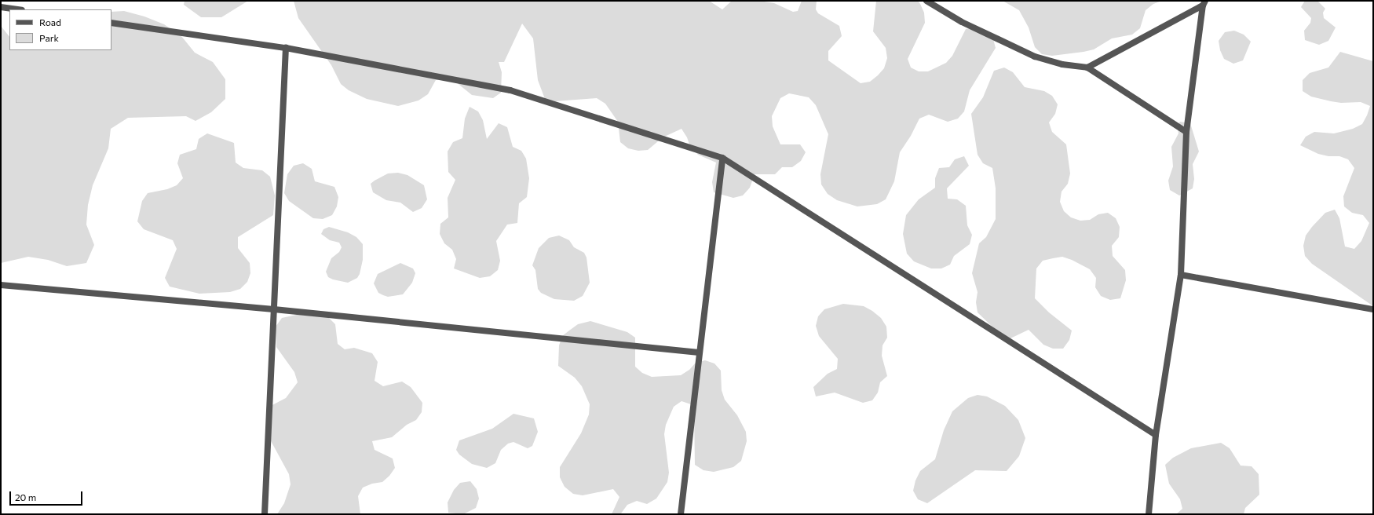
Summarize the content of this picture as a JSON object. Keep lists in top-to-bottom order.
{
  "legend": ["Road", "Park"],
  "scale_bar": "20 m"
}
